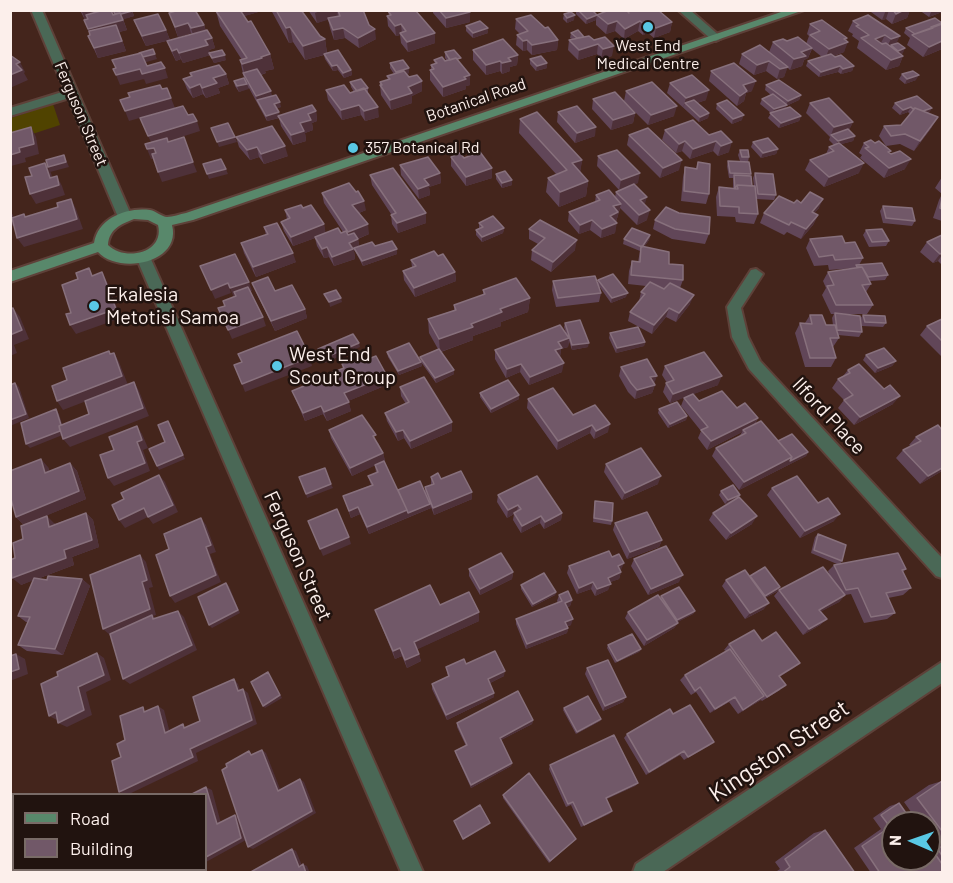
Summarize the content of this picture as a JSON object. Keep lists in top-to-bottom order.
{
  "streets": {
    "main road": ["Botanical Road"],
    "street": ["Ferguson Street", "Ilford Place", "Kingston Street"]
  },
  "crossings": [
    ["Botanical Road", "Ferguson Street"]
  ],
  "places": [
    "West End Medical Centre",
    "357 Botanical Rd",
    "Ekalesia Metotisi Samoa",
    "West End Scout Group"
  ],
  "legend": ["Road", "Building"],
  "north": "left"
}
